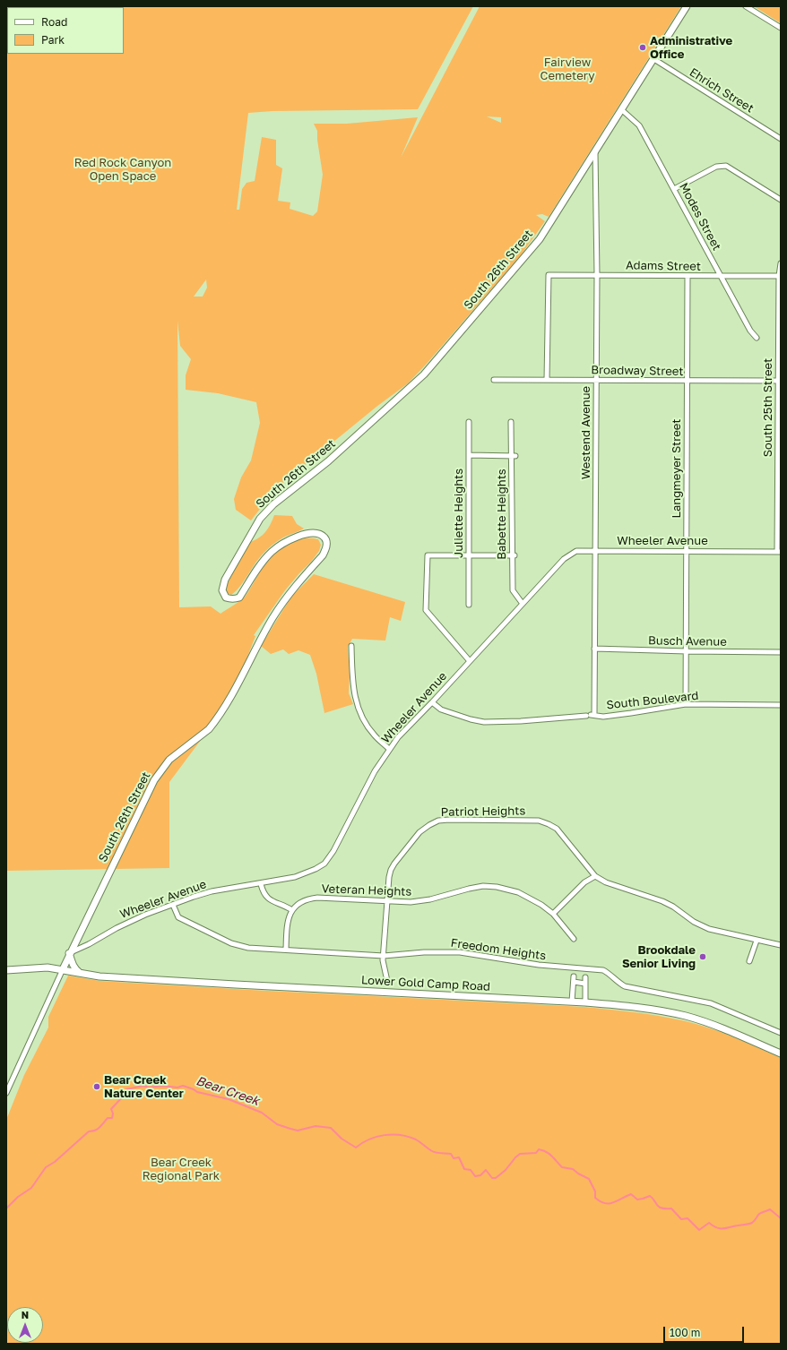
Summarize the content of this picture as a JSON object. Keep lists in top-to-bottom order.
{
  "streets": {
    "street": [
      "Ehrich Street",
      "Modes Street",
      "Adams Street",
      "South 26th Street",
      "Broadway Street",
      "South 25th Street",
      "Westend Avenue",
      "Langmeyer Street",
      "Juliette Heights",
      "Babette Heights",
      "Wheeler Avenue",
      "Busch Avenue",
      "South Boulevard",
      "Patriot Heights",
      "Veteran Heights",
      "Freedom Heights",
      "Lower Gold Camp Road"
    ]
  },
  "crossings": [
    ["Ehrich Street", "South 26th Street"],
    ["Modes Street", "Adams Street"],
    ["Modes Street", "South 26th Street"],
    ["Adams Street", "Broadway Street"],
    ["Adams Street", "South 25th Street"],
    ["Adams Street", "Westend Avenue"],
    ["Adams Street", "Langmeyer Street"],
    ["South 26th Street", "Westend Avenue"],
    ["South 26th Street", "Wheeler Avenue"],
    ["South 26th Street", "Lower Gold Camp Road"],
    ["Broadway Street", "South 25th Street"],
    ["Broadway Street", "Westend Avenue"],
    ["Broadway Street", "Langmeyer Street"],
    ["South 25th Street", "Wheeler Avenue"],
    ["Westend Avenue", "Wheeler Avenue"],
    ["Westend Avenue", "Busch Avenue"],
    ["Westend Avenue", "South Boulevard"],
    ["Langmeyer Street", "Wheeler Avenue"],
    ["Langmeyer Street", "Busch Avenue"],
    ["Langmeyer Street", "South Boulevard"],
    ["Babette Heights", "Wheeler Avenue"],
    ["Wheeler Avenue", "South Boulevard"],
    ["Wheeler Avenue", "Freedom Heights"],
    ["Patriot Heights", "Veteran Heights"],
    ["Patriot Heights", "Freedom Heights"]
  ],
  "water": ["Bear Creek"],
  "parks": ["Fairview Cemetery", "Red Rock Canyon Open Space", "Bear Creek Regional Park"],
  "places": ["Administrative Office", "Brookdale Senior Living", "Bear Creek Nature Center"],
  "legend": ["Road", "Park"],
  "scale_bar": "100 m",
  "north": "top"
}
